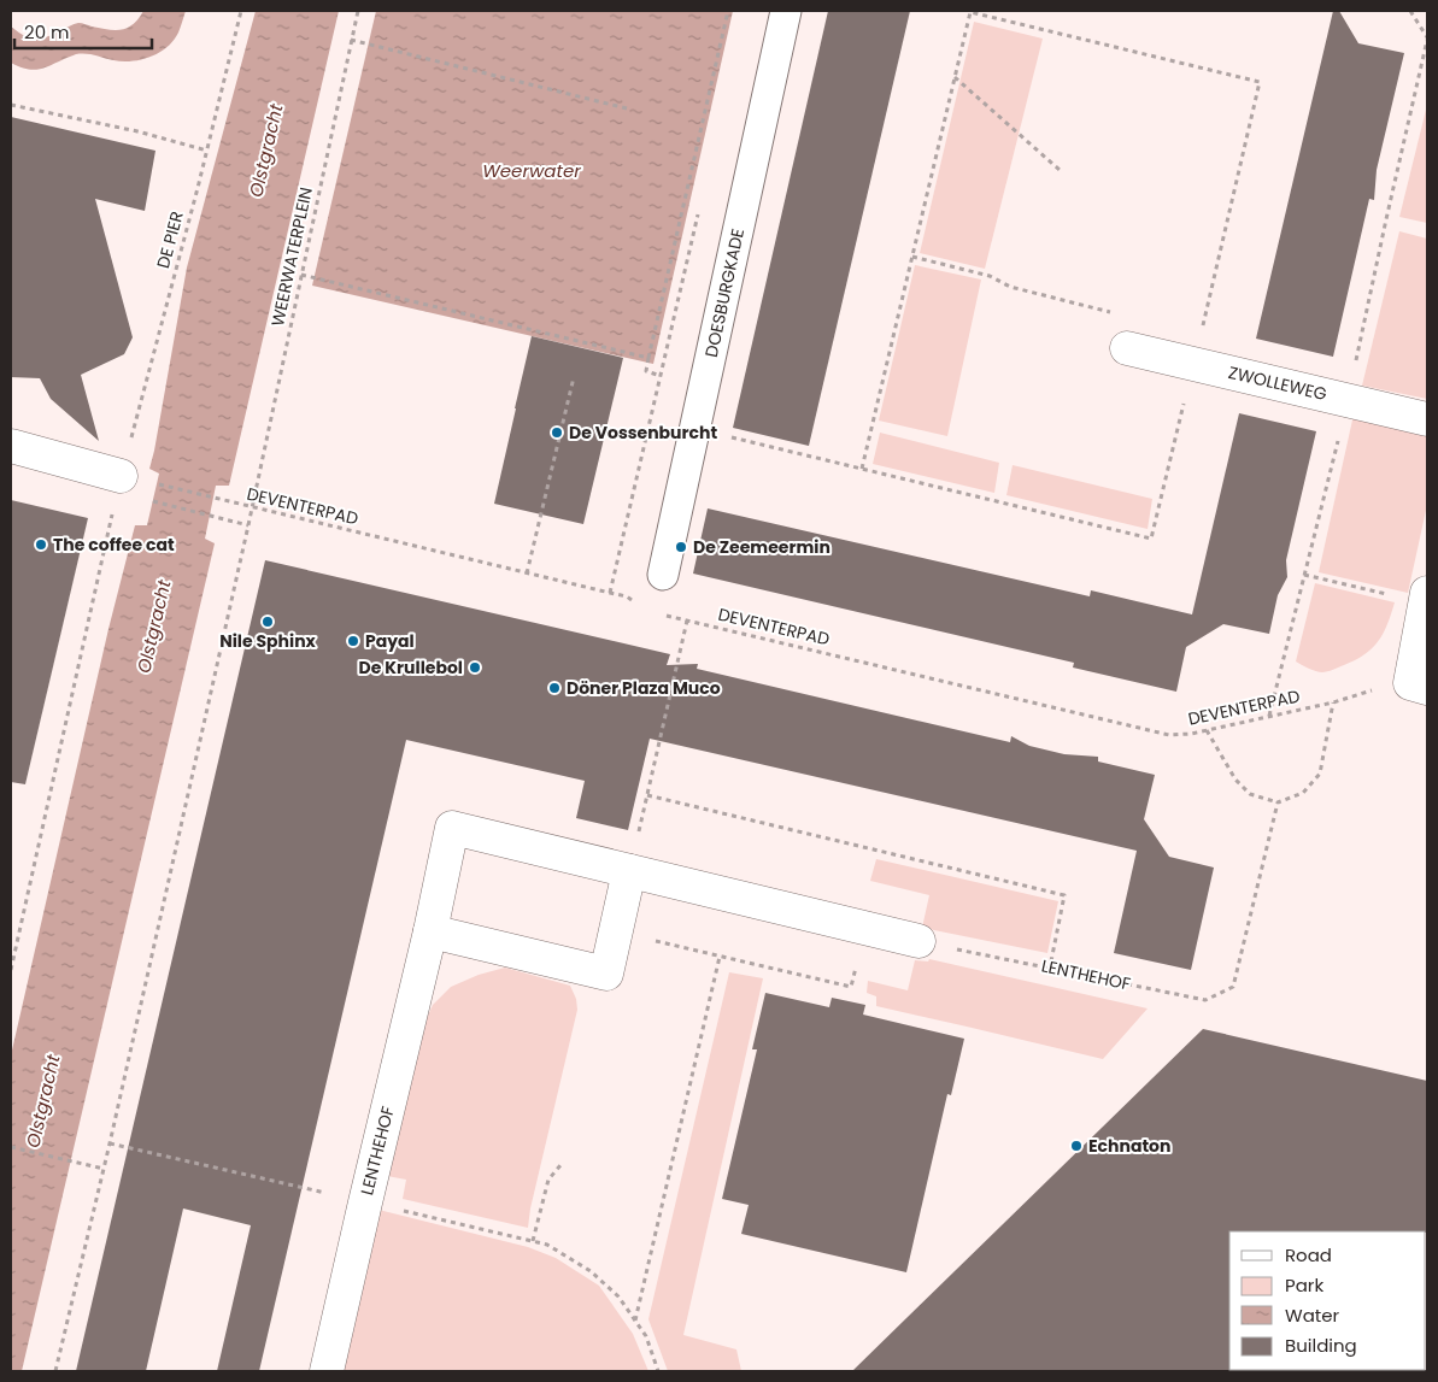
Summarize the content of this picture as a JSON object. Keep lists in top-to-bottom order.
{
  "streets": {
    "street": ["DOESBURGKADE", "ZWOLLEWEG", "LENTHEHOF"],
    "path": ["DE PIER", "WEERWATERPLEIN", "DEVENTERPAD"]
  },
  "crossings": [
    ["DE PIER", "DEVENTERPAD"],
    ["WEERWATERPLEIN", "DEVENTERPAD"]
  ],
  "water": ["Olstgracht", "Weerwater"],
  "places": [
    "De Vossenburcht",
    "The coffee cat",
    "De Zeemeermin",
    "Nile Sphinx",
    "Payal",
    "De Krullebol",
    "Döner Plaza Muco",
    "Echnaton"
  ],
  "legend": [
    "Road",
    "Park",
    "Water",
    "Building"
  ],
  "scale_bar": "20 m"
}
